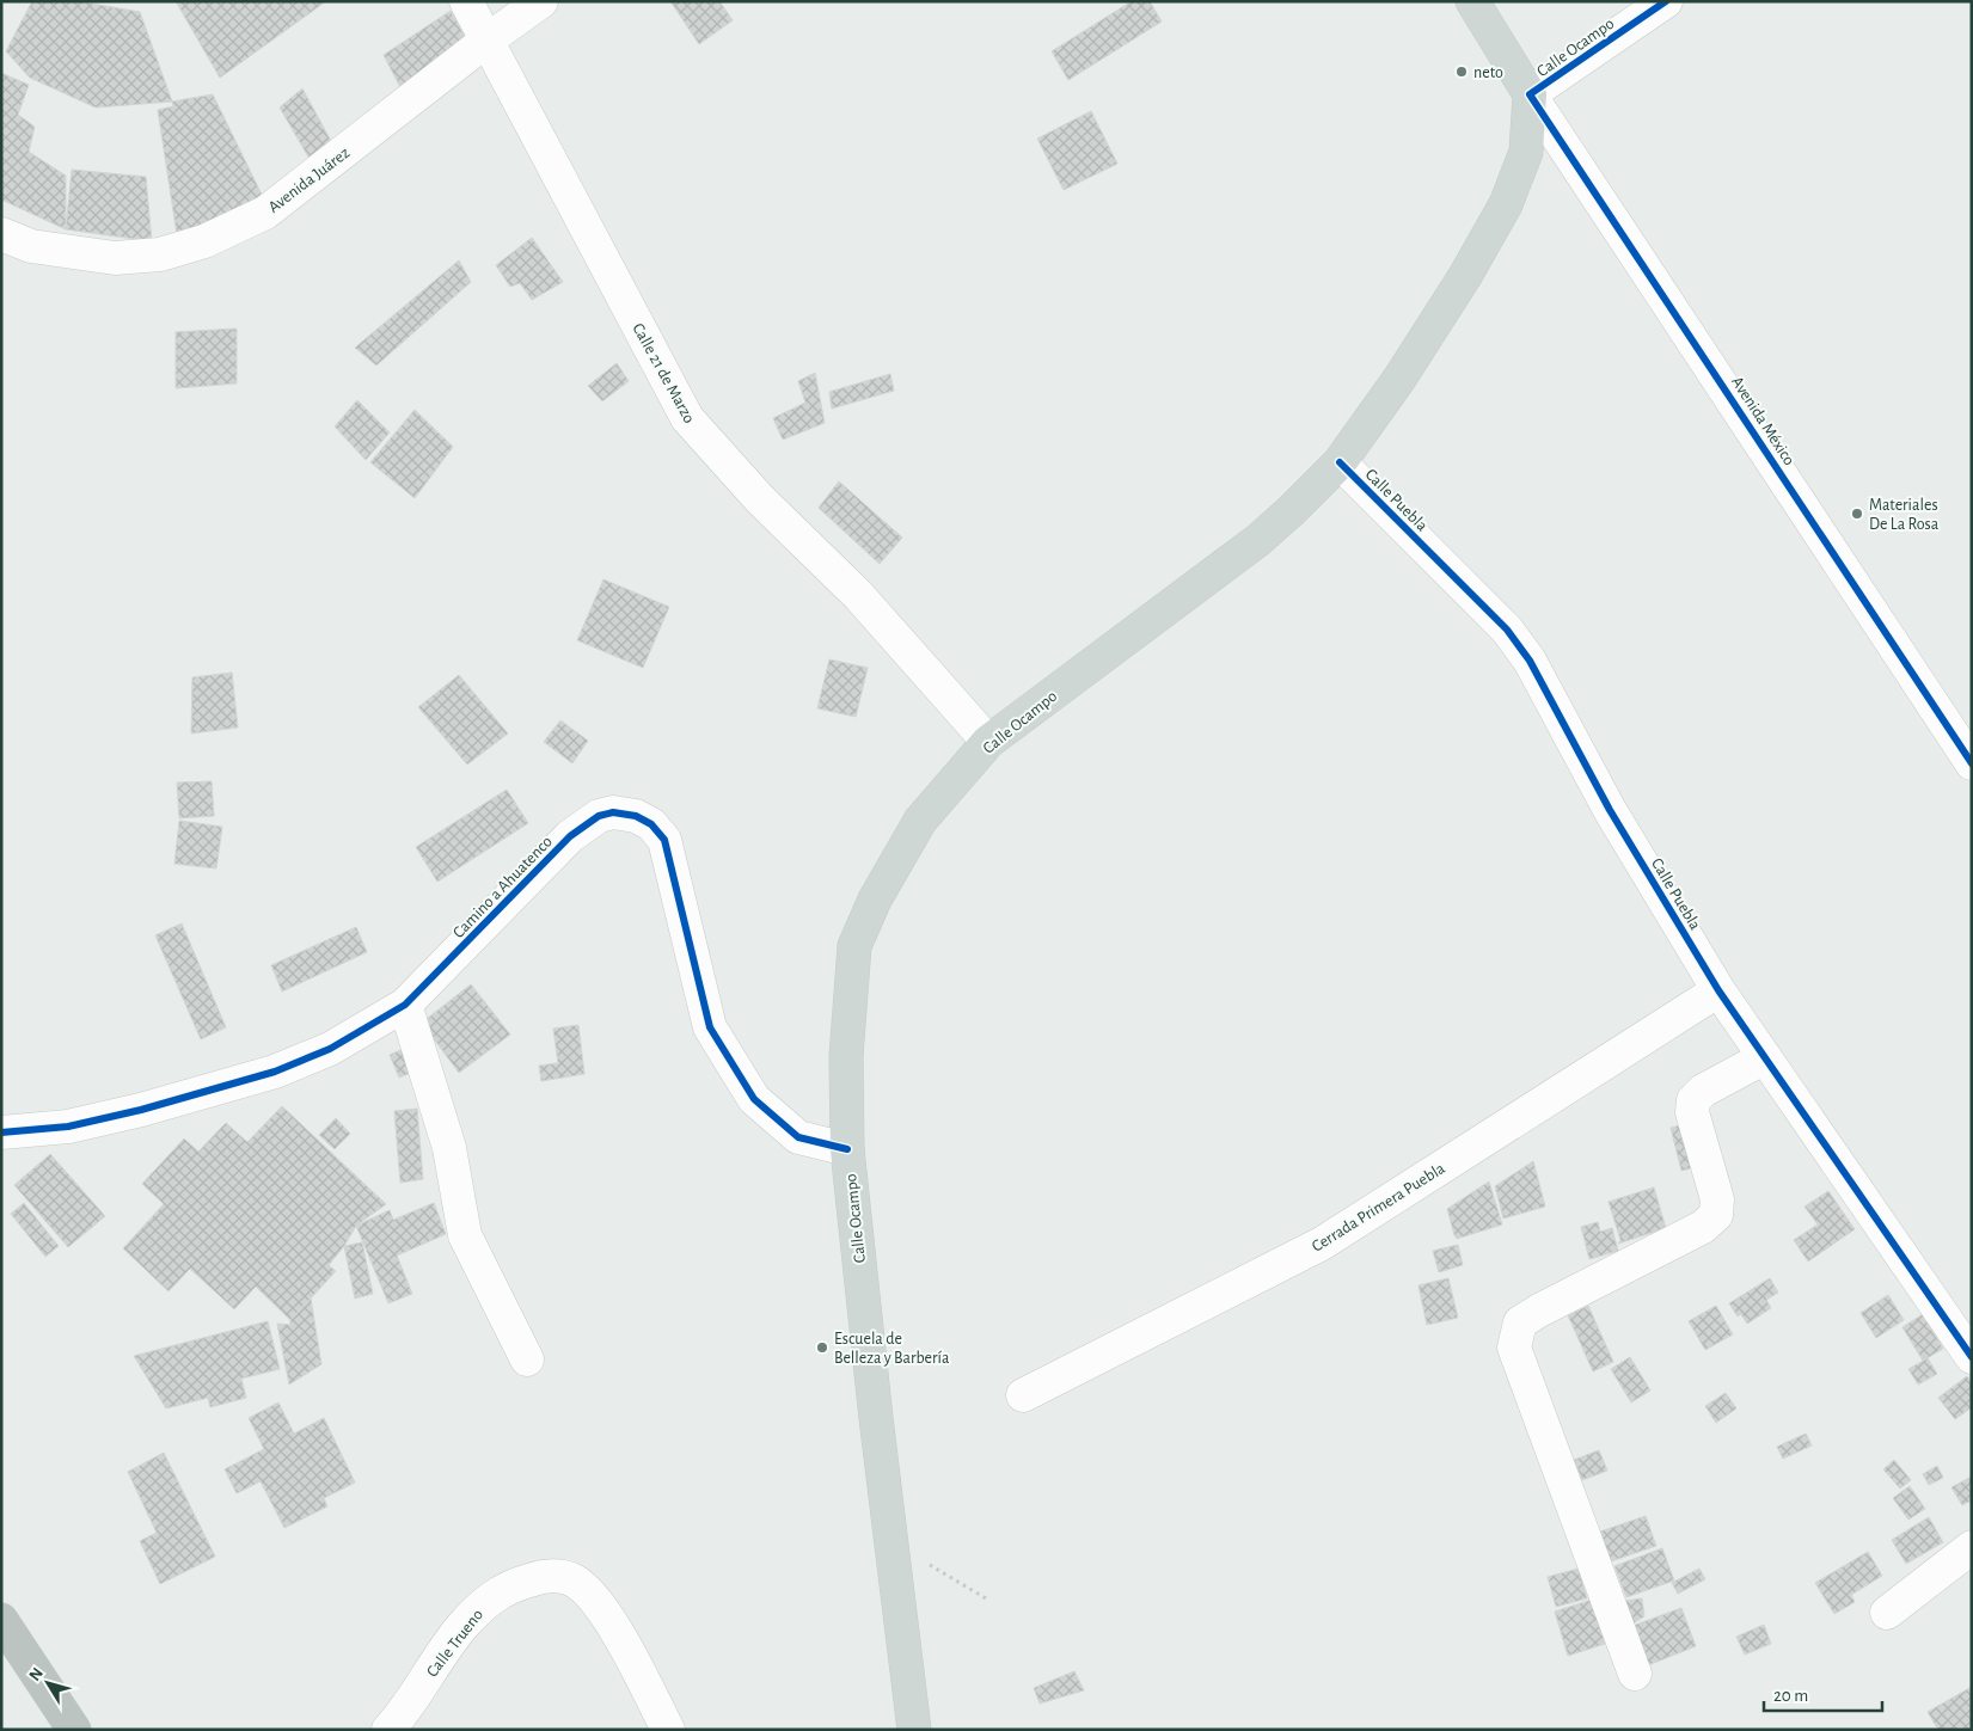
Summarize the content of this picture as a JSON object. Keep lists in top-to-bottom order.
{
  "streets": {
    "main road": ["Calle Ocampo", "Avenida México"],
    "street": [
      "Avenida Juárez",
      "Calle 21 de Marzo",
      "Calle Puebla",
      "Camino a Ahuatenco",
      "Cerrada Primera Puebla",
      "Calle Trueno"
    ]
  },
  "crossings": [
    ["Calle Ocampo", "Calle 21 de Marzo"],
    ["Calle Ocampo", "Avenida México"],
    ["Calle Ocampo", "Calle Puebla"],
    ["Calle Ocampo", "Camino a Ahuatenco"],
    ["Avenida Juárez", "Calle 21 de Marzo"],
    ["Calle Puebla", "Cerrada Primera Puebla"]
  ],
  "places": ["neto", "Materiales De La Rosa", "Escuela de Belleza y Barbería"],
  "scale_bar": "20 m",
  "north": "top left"
}
